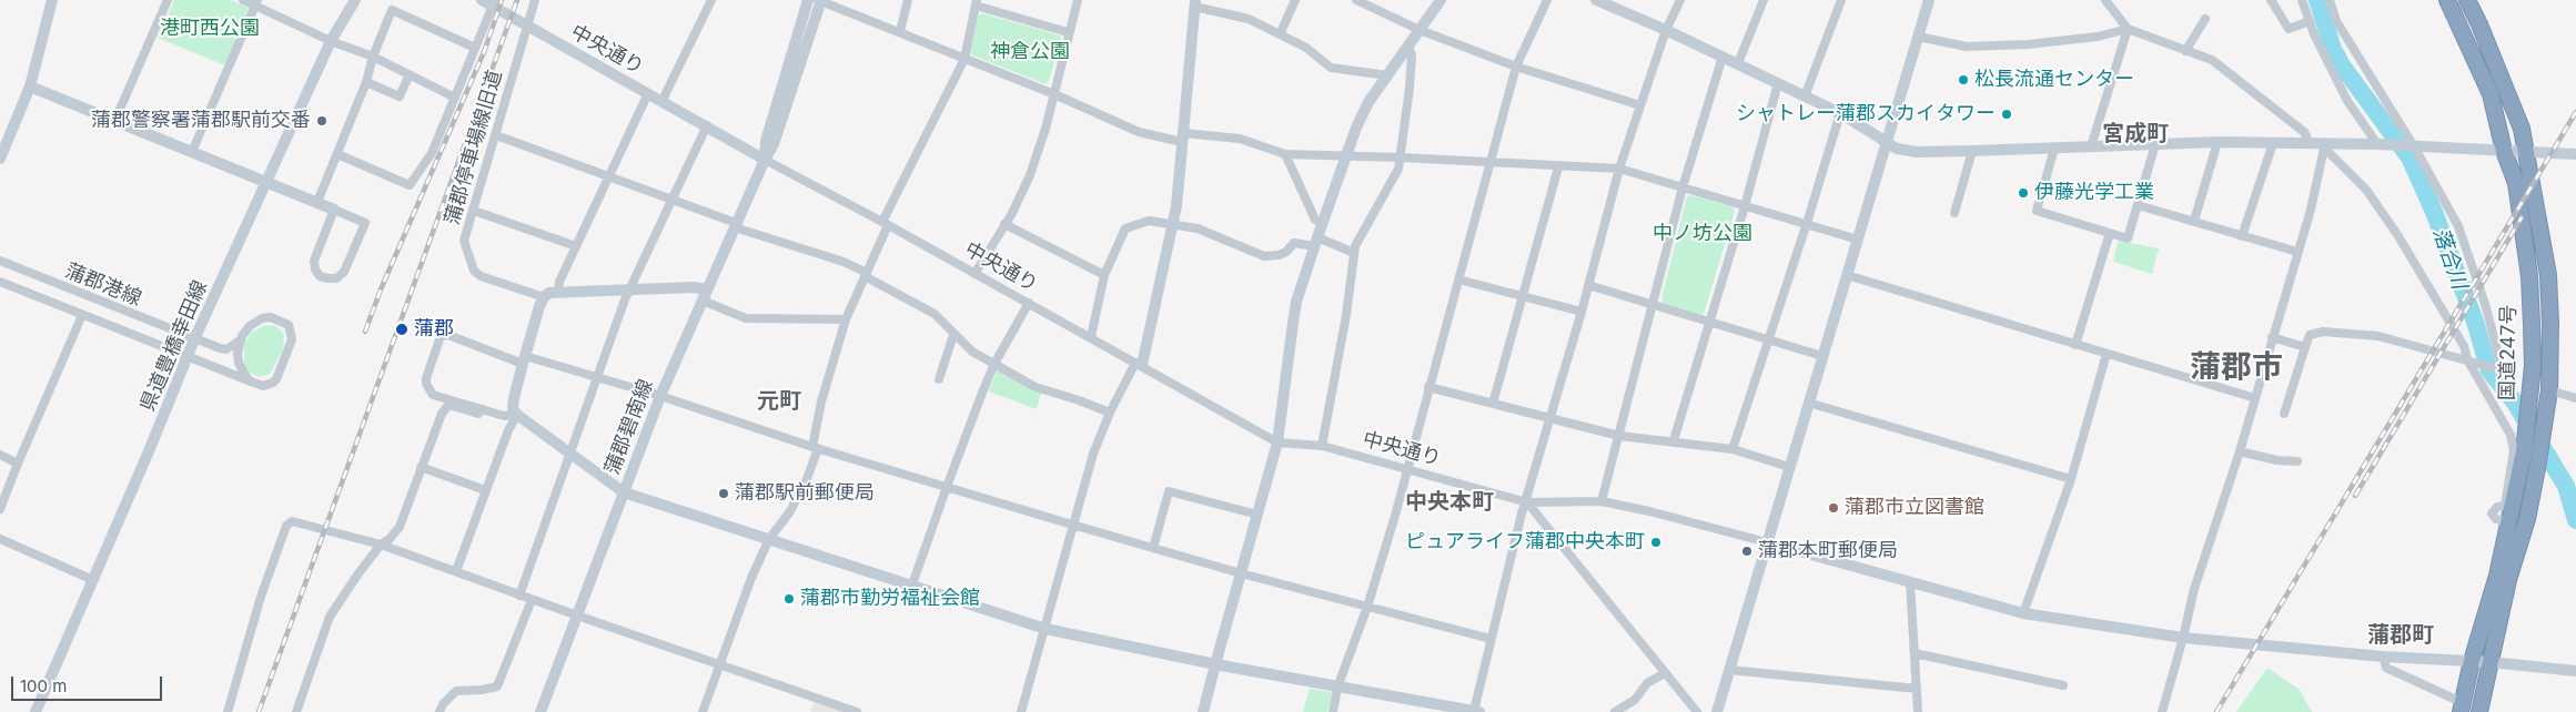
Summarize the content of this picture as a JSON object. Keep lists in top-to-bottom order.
{
  "streets": {
    "highway": ["国道247号"],
    "street": [
      "中央通り",
      "蒲郡停車場線旧道",
      "蒲郡港線",
      "県道豊橋幸田線",
      "蒲郡碧南線"
    ]
  },
  "crossings": [
    ["中央通り", "蒲郡停車場線旧道"],
    ["中央通り", "蒲郡碧南線"],
    ["蒲郡港線", "県道豊橋幸田線"]
  ],
  "districts": [
    "宮成町",
    "蒲郡市",
    "元町",
    "中央本町",
    "蒲郡町"
  ],
  "water": ["落合川"],
  "parks": ["港町西公園", "神倉公園", "中ノ坊公園"],
  "places": [
    "松長流通センター",
    "シャトレー蒲郡スカイタワー",
    "蒲郡警察署蒲郡駅前交番",
    "伊藤光学工業",
    "蒲郡",
    "蒲郡駅前郵便局",
    "蒲郡市立図書館",
    "ピュアライフ蒲郡中央本町",
    "蒲郡本町郵便局",
    "蒲郡市勤労福祉会館"
  ],
  "scale_bar": "100 m"
}
